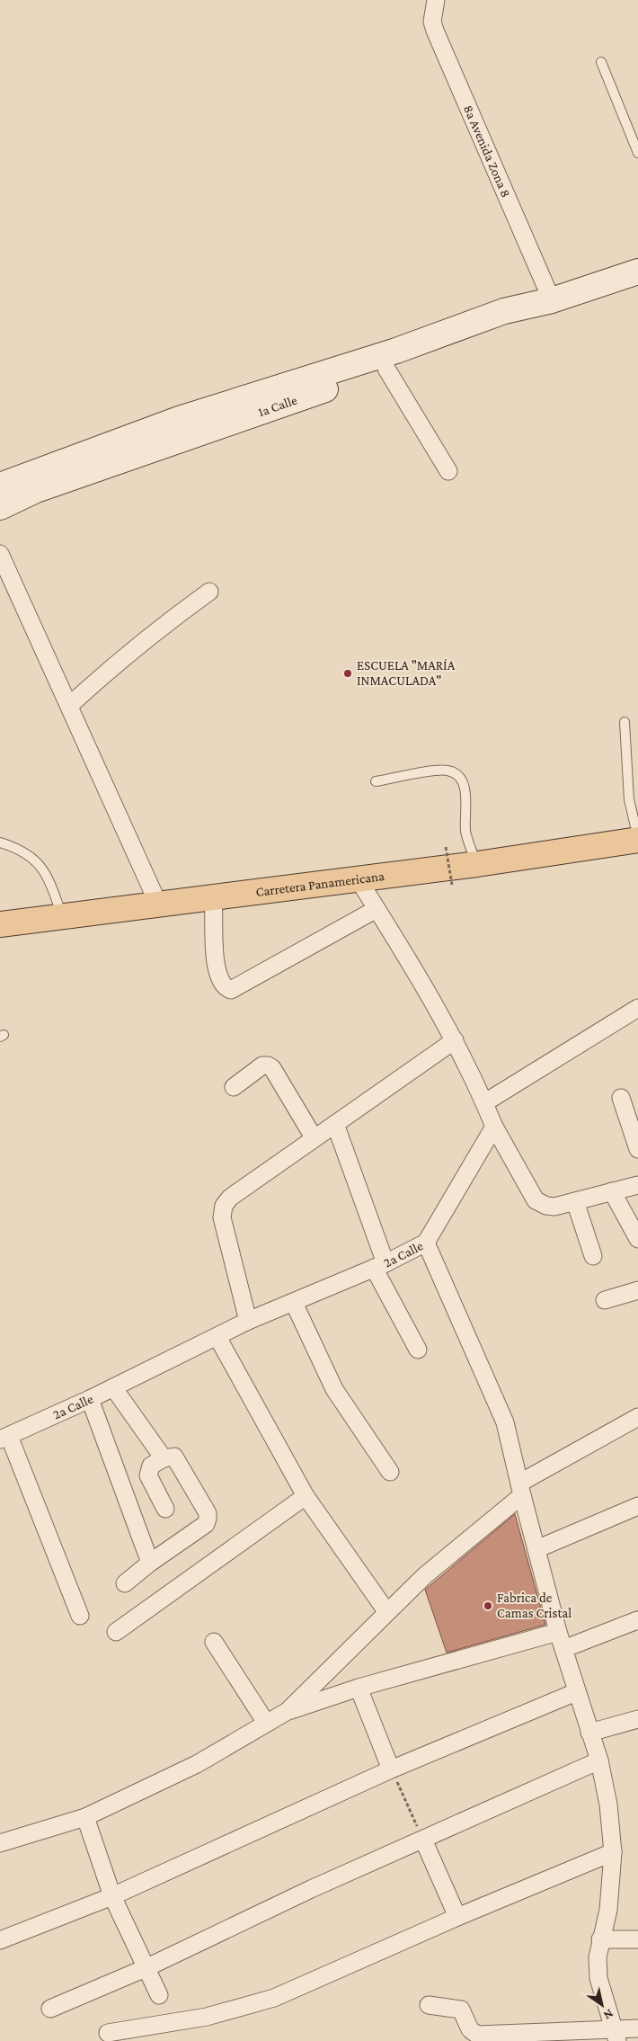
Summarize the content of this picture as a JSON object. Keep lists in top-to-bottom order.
{
  "streets": {
    "main road": ["Carretera Panamericana"],
    "street": ["8a Avenida Zona 8", "1a Calle", "2a Calle"]
  },
  "crossings": [
    ["8a Avenida Zona 8", "1a Calle"]
  ],
  "places": ["ESCUELA \"MARÍA INMACULADA\"", "Fabrica de Camas Cristal"],
  "north": "bottom right"
}
